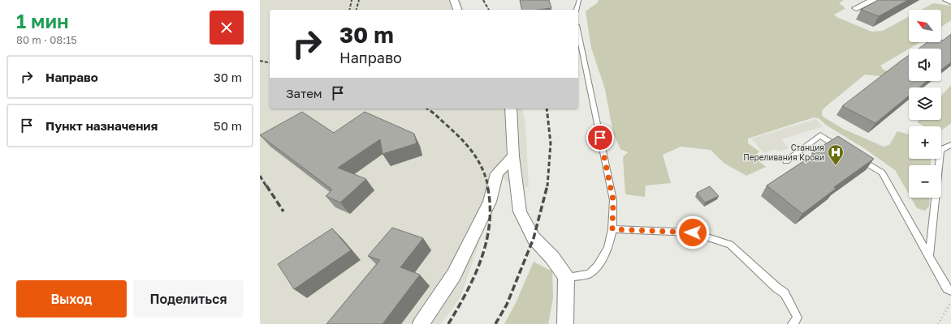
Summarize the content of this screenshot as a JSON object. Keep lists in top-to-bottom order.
{
  "places": {
    "hospital": ["Станция Переливания Крови"]
  },
  "north": "top left",
  "page": {
    "heading": ["1 мин", "80 m · 08:15"],
    "map_buttons": ["+", "−"],
    "turn": ["30 m", "Направо"],
    "list": [
      {
        "name": "Направо",
        "value": "30 m"
      },
      {
        "name": "Пункт назначения",
        "value": "50 m"
      }
    ],
    "then": "Затем",
    "buttons": ["Выход", "Поделиться"]
  }
}
